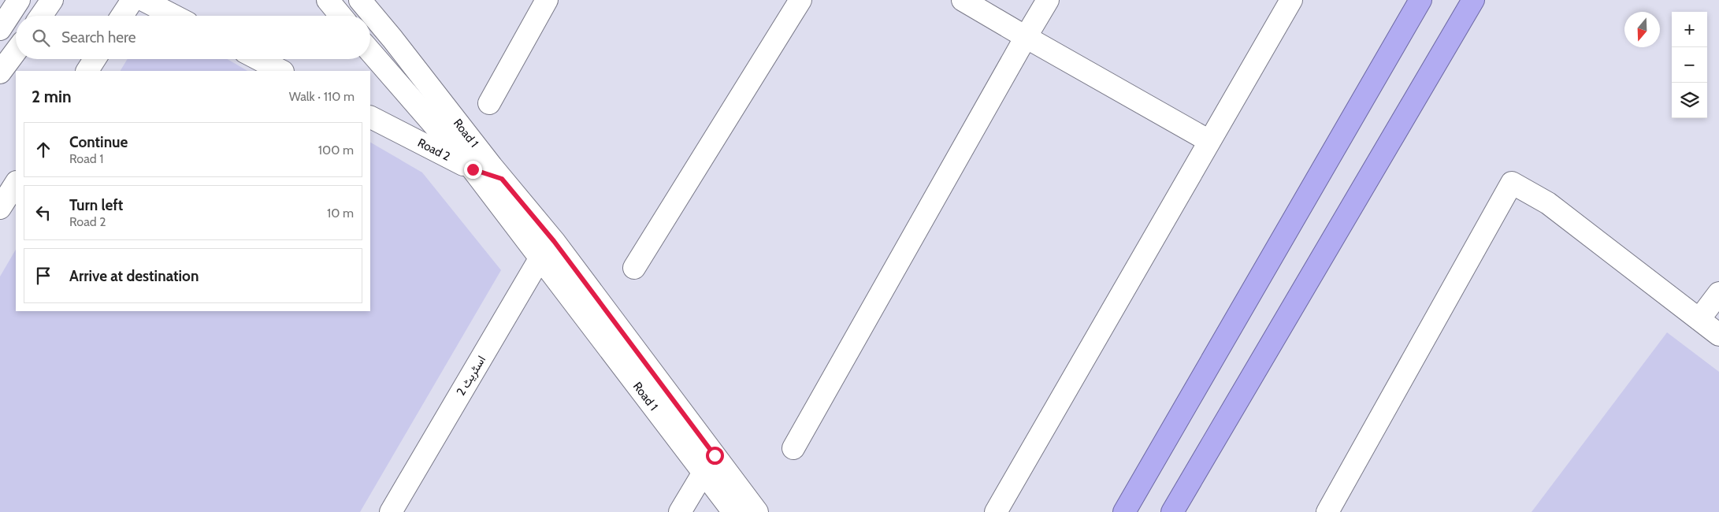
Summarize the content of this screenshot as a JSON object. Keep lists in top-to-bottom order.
{
  "streets": {
    "street": ["Road 1", "Road 2", "اسٹریٹ 2"]
  },
  "crossings": [
    ["Road 1", "Road 2"],
    ["Road 1", "اسٹریٹ 2"]
  ],
  "north": "bottom",
  "page": {
    "map_buttons": ["+", "−"],
    "search": "Search here",
    "heading": ["2 min", "Walk · 110 m"],
    "list": [
      ["Continue", "Road 1", "100 m"],
      ["Turn left", "Road 2", "10 m"],
      "Arrive at destination"
    ]
  }
}
